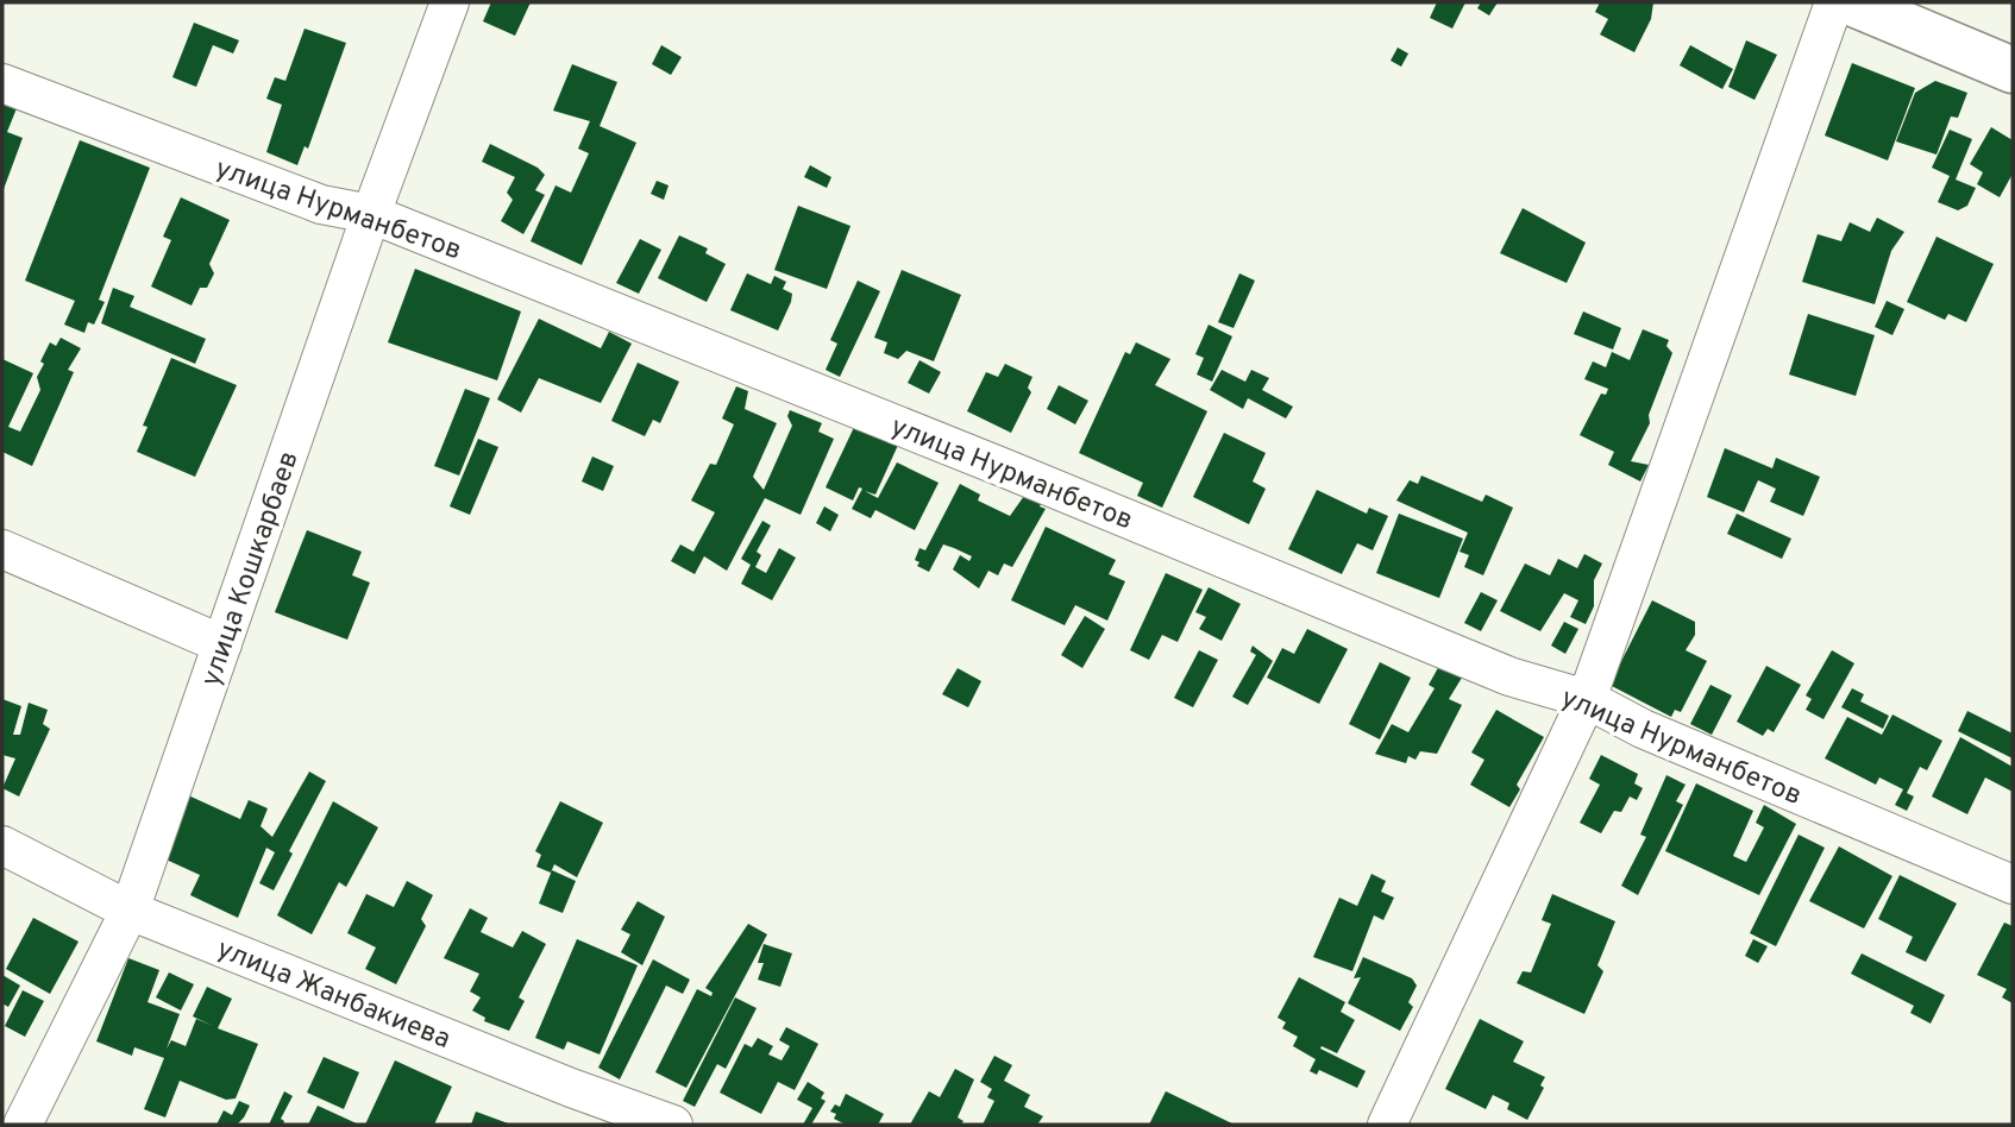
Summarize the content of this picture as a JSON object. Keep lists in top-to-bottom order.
{
  "streets": {
    "street": ["улица Нурманбетов", "улица Кошкарбаев", "улица Жанбакиева"]
  },
  "crossings": [
    ["улица Нурманбетов", "улица Кошкарбаев"],
    ["улица Кошкарбаев", "улица Жанбакиева"]
  ]
}
